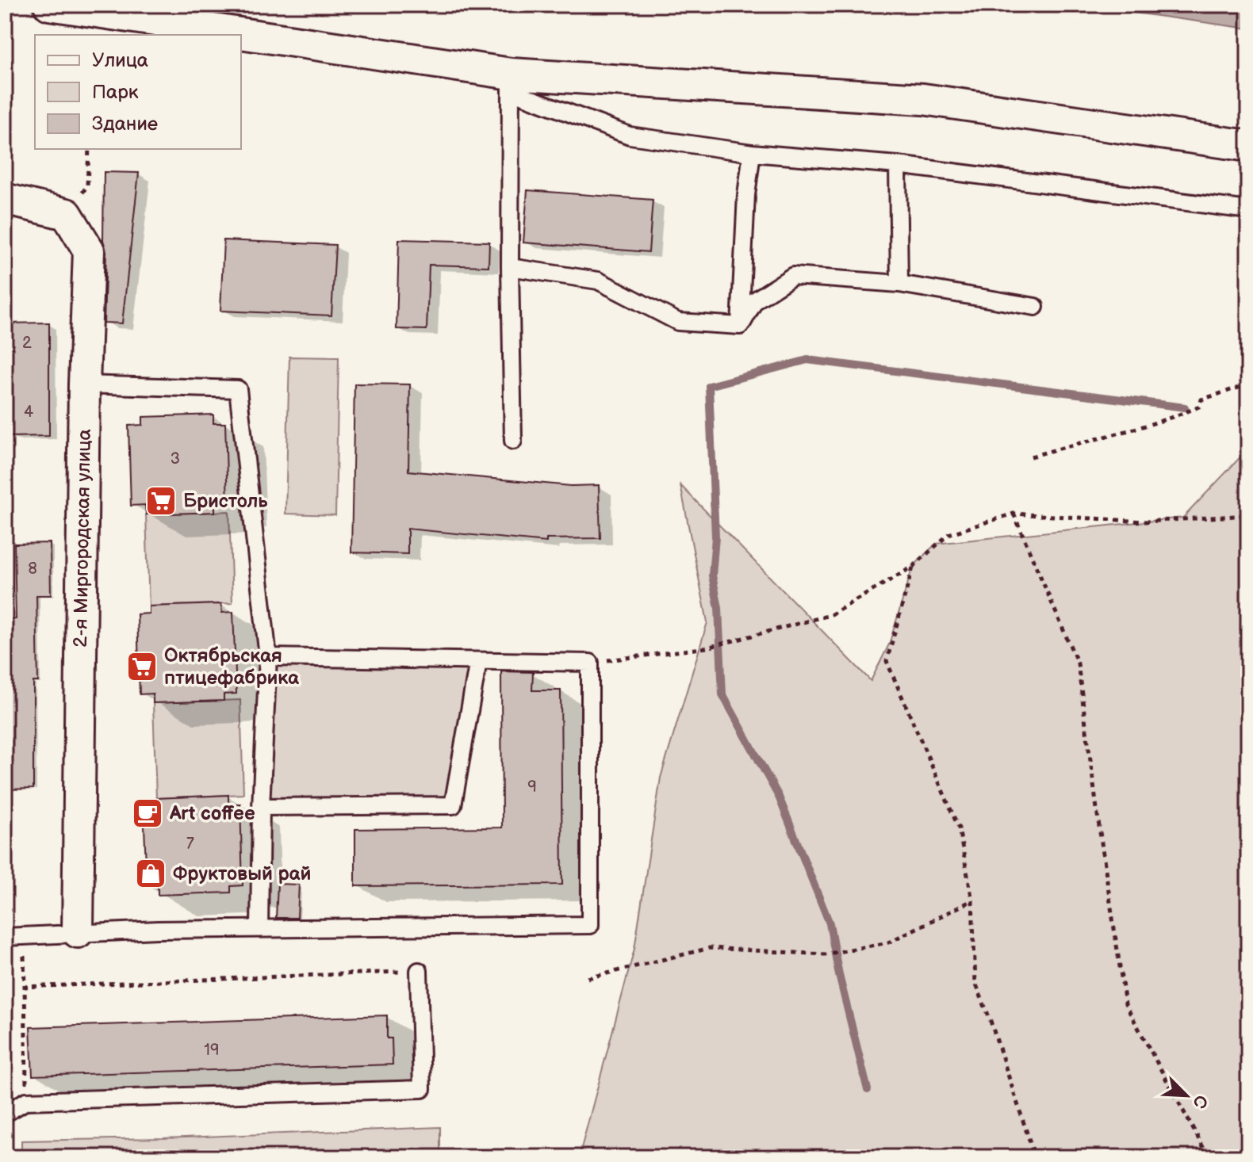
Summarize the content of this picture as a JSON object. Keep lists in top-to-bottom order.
{
  "streets": {
    "street": ["2-я Миргородская улица"]
  },
  "places": {
    "supermarket": ["Бристоль", "Октябрьская птицефабрика"],
    "cafe": ["Art coffee"],
    "shop": ["Фруктовый рай"]
  },
  "house_numbers": [
    "2",
    "4",
    "3",
    "8",
    "9",
    "7",
    "19"
  ],
  "legend": ["Улица", "Парк", "Здание"],
  "north": "bottom right"
}
